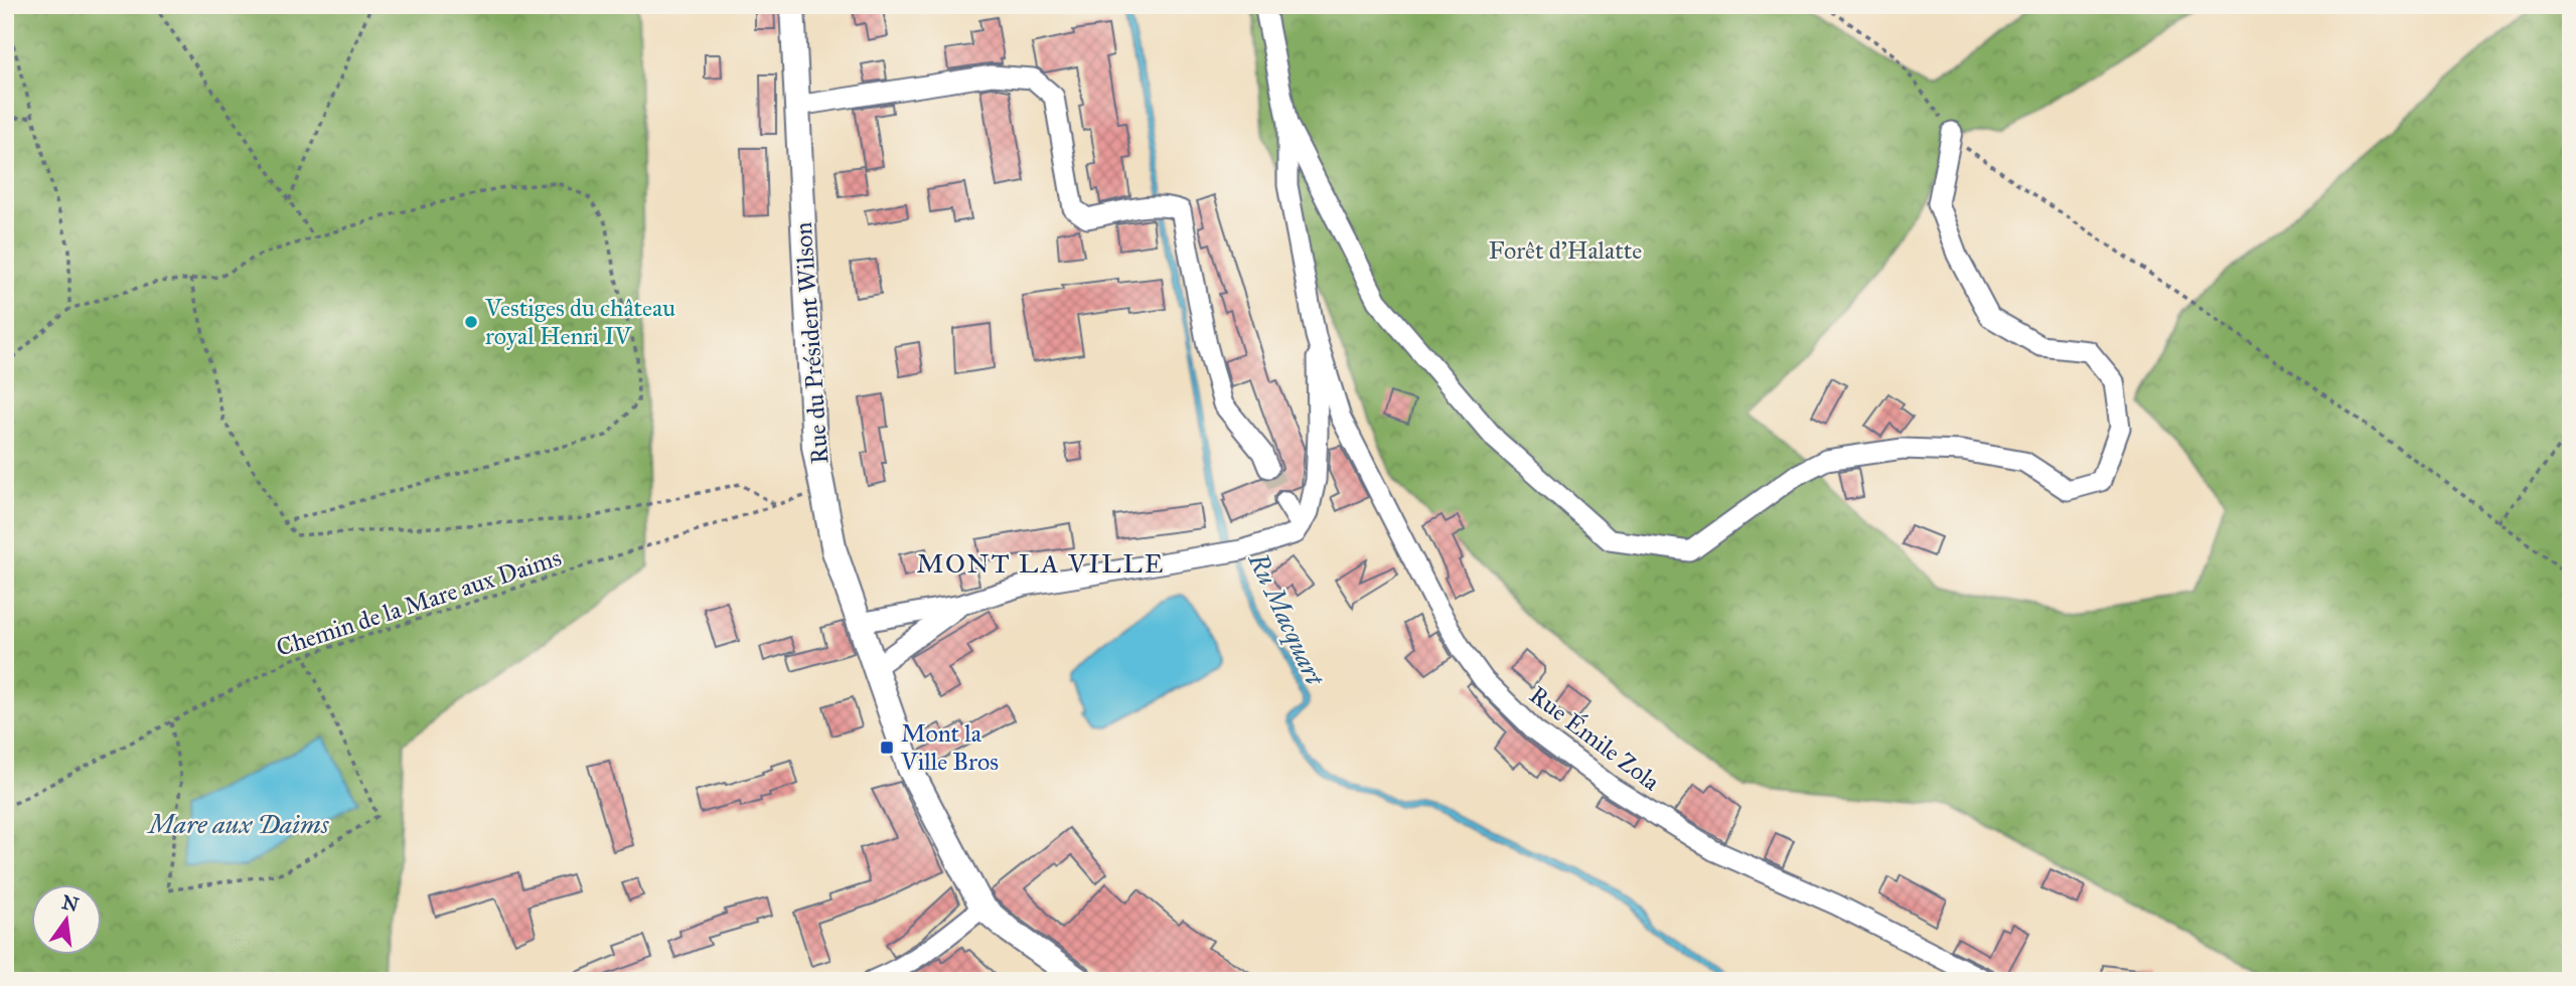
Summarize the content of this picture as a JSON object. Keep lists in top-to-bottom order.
{
  "streets": {
    "street": ["Rue du Président Wilson", "Rue Émile Zola"],
    "path": ["Chemin de la Mare aux Daims"]
  },
  "crossings": [
    ["Rue du Président Wilson", "Chemin de la Mare aux Daims"]
  ],
  "districts": ["MONT LA VILLE"],
  "water": ["Ru Macquart", "Mare aux Daims"],
  "parks": ["Forêt d'Halatte"],
  "places": {
    "other": ["Vestiges du château royal Henri IV"],
    "transit": ["Mont la Ville Bros"]
  },
  "north": "top"
}
